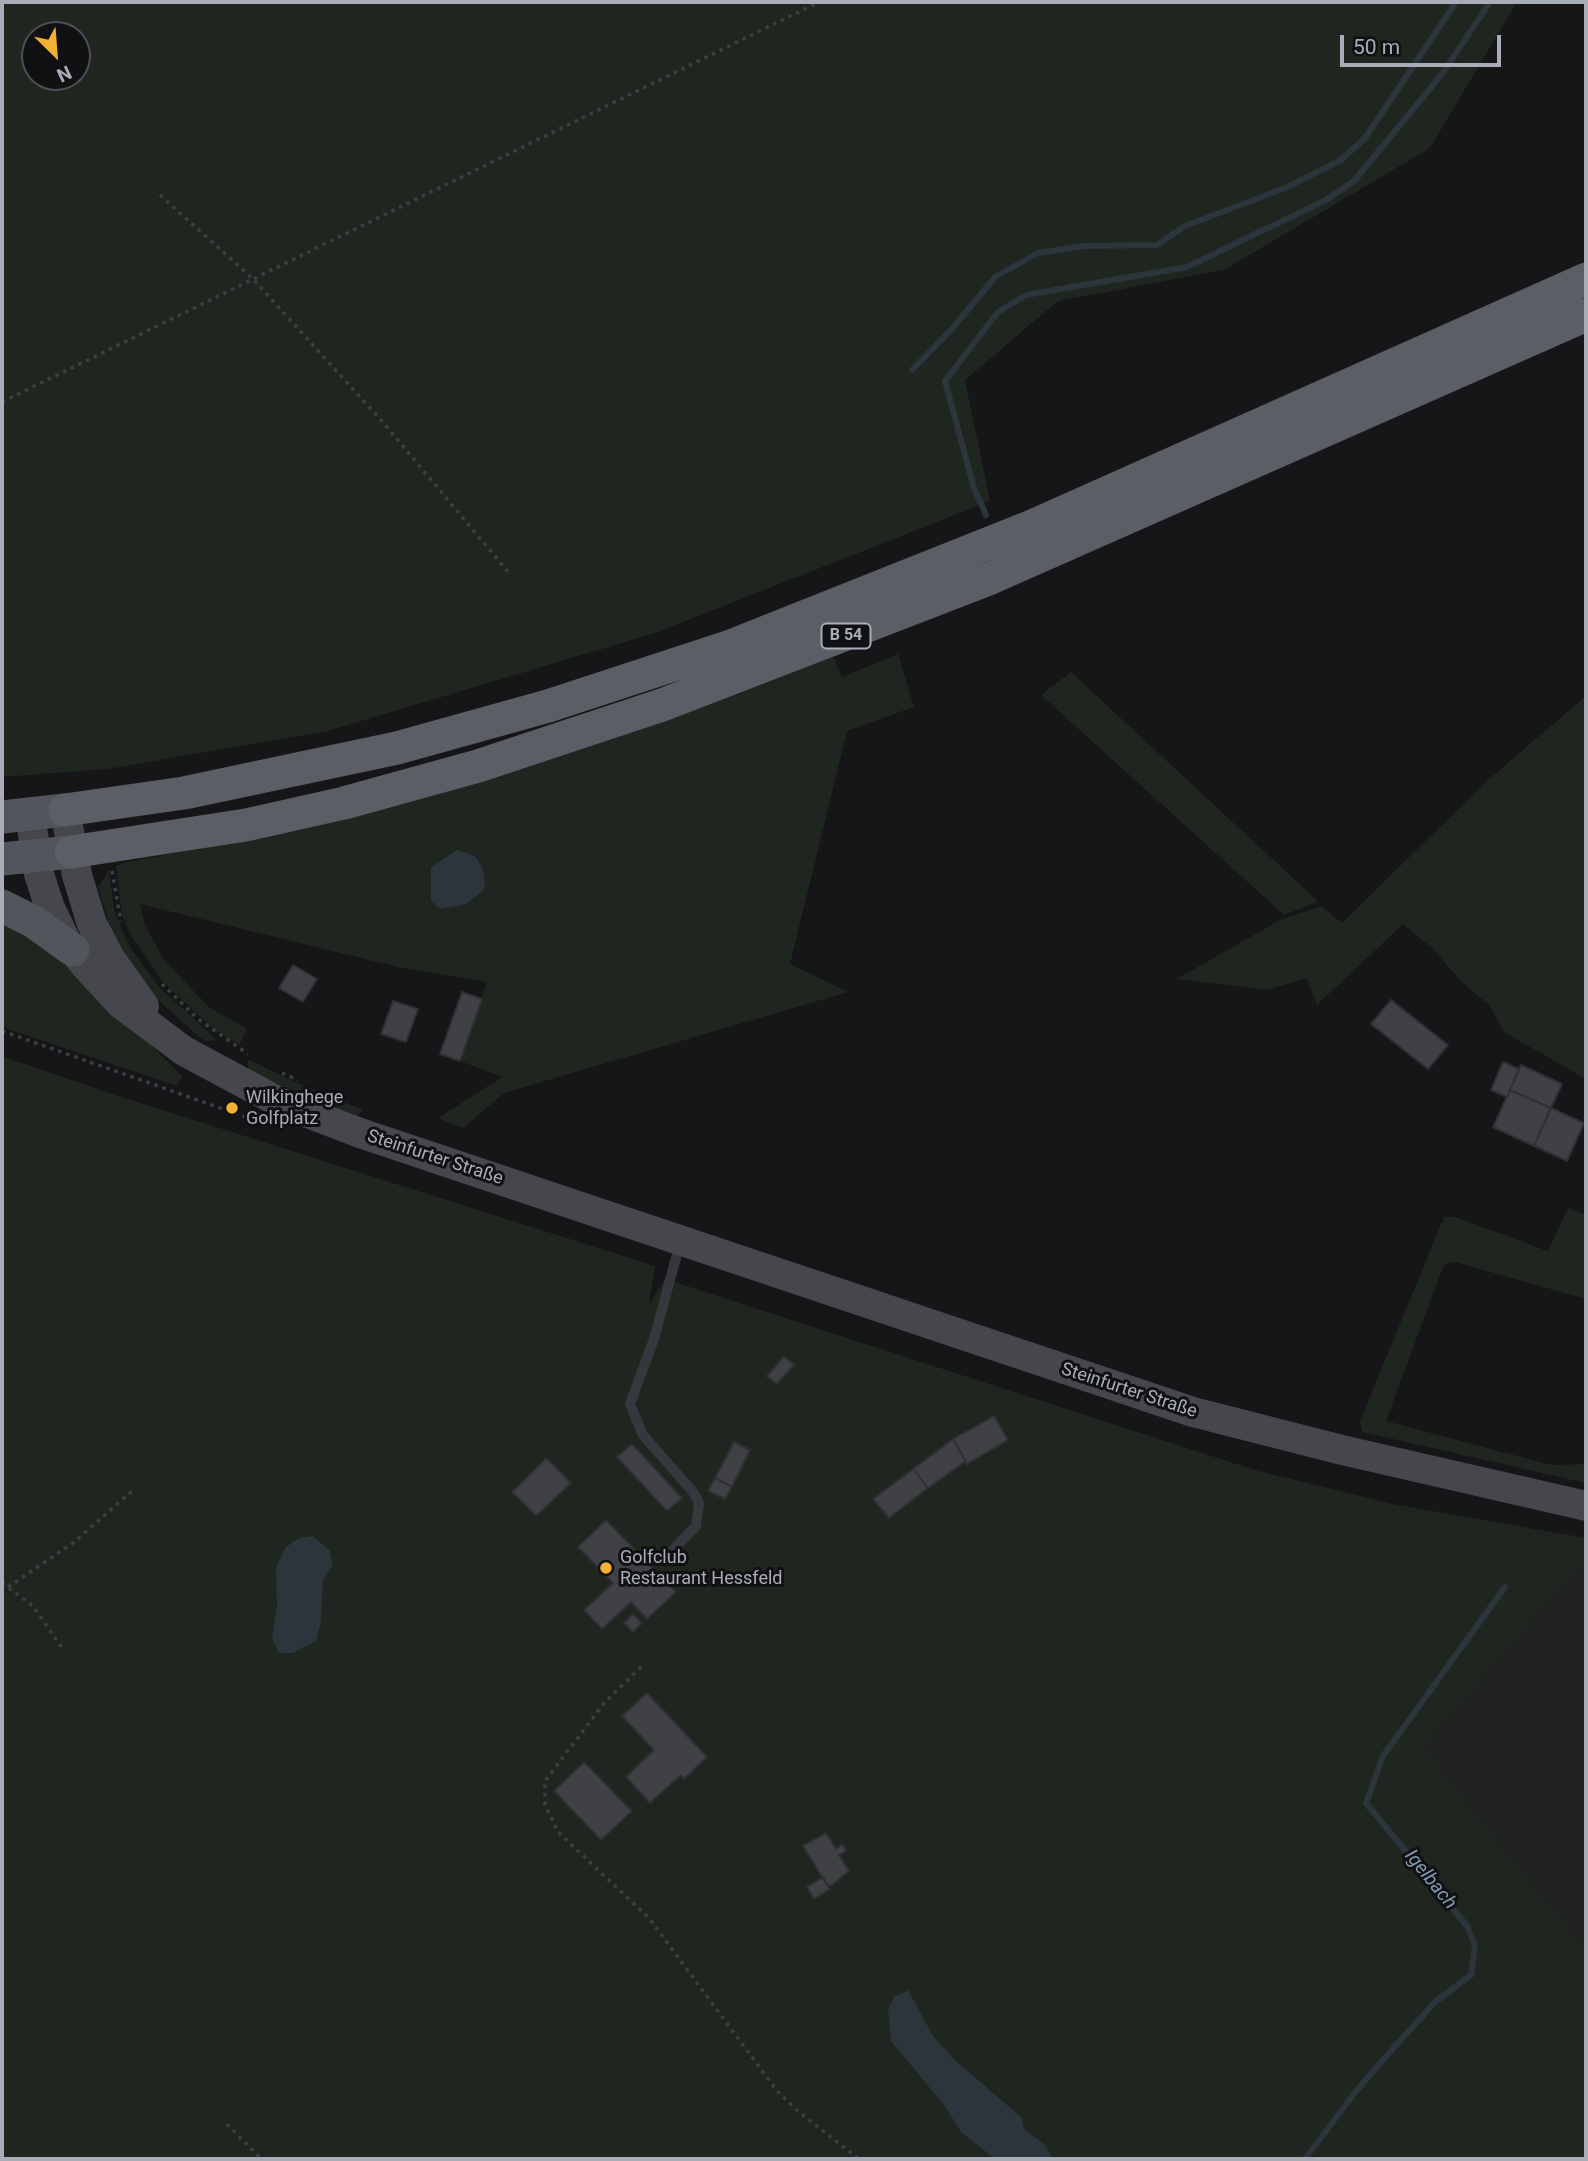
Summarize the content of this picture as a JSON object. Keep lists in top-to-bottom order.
{
  "streets": {
    "highway": ["B 54"],
    "main road": ["Steinfurter Straße"]
  },
  "crossings": [
    ["B 54", "Steinfurter Straße"]
  ],
  "water": ["Igelbach"],
  "places": ["Wilkinghege Golfplatz", "Golfclub Restaurant Hessfeld"],
  "scale_bar": "50 m",
  "north": "bottom right"
}
